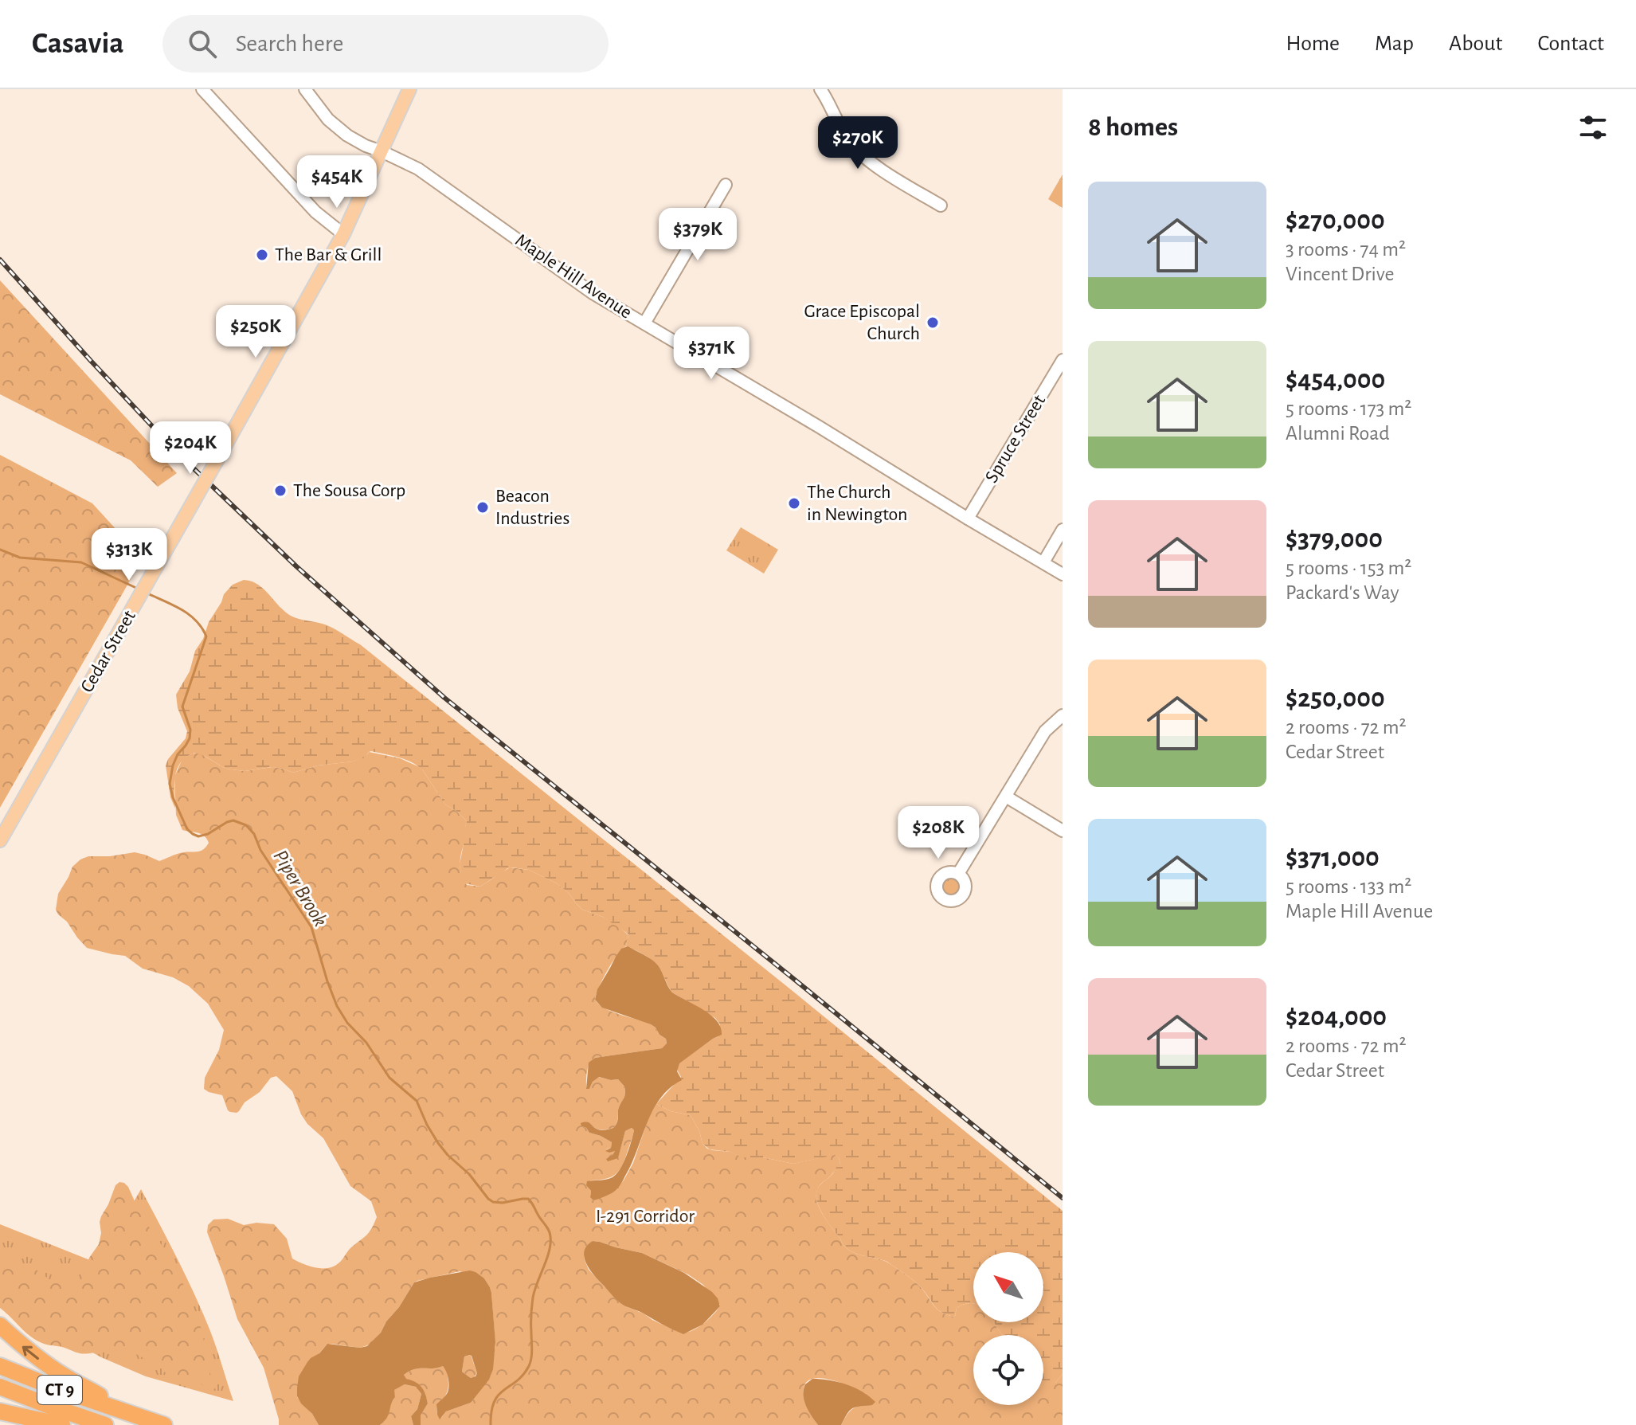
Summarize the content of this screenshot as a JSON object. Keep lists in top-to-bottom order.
{
  "streets": {
    "highway": ["CT 9"],
    "main road": ["Cedar Street"],
    "street": ["Maple Hill Avenue", "Spruce Street"]
  },
  "crossings": [
    ["Maple Hill Avenue", "Spruce Street"],
    ["Maple Hill Avenue", "Cedar Street"]
  ],
  "water": ["Piper Brook"],
  "parks": ["I-291 Corridor"],
  "places": [
    "The Bar & Grill",
    "Grace Episcopal Church",
    "The Sousa Corp",
    "The Church in Newington",
    "Beacon Industries"
  ],
  "north": "top left",
  "page": {
    "header": "Casavia",
    "search": "Search here",
    "nav": [
      "Home",
      "Map",
      "About",
      "Contact"
    ],
    "heading": "8 homes",
    "price": [
      "$270K",
      "$454K",
      "$379K",
      "$250K",
      "$371K",
      "$204K",
      "$313K",
      "$208K"
    ],
    "list": [
      {
        "name": "$270,000",
        "note": "3 rooms · 74 m² · Vincent Drive"
      },
      {
        "name": "$454,000",
        "note": "5 rooms · 173 m² · Alumni Road"
      },
      {
        "name": "$379,000",
        "note": "5 rooms · 153 m² · Packard's Way"
      },
      {
        "name": "$250,000",
        "note": "2 rooms · 72 m² · Cedar Street"
      },
      {
        "name": "$371,000",
        "note": "5 rooms · 133 m² · Maple Hill Avenue"
      },
      {
        "name": "$204,000",
        "note": "2 rooms · 72 m² · Cedar Street"
      }
    ]
  }
}
